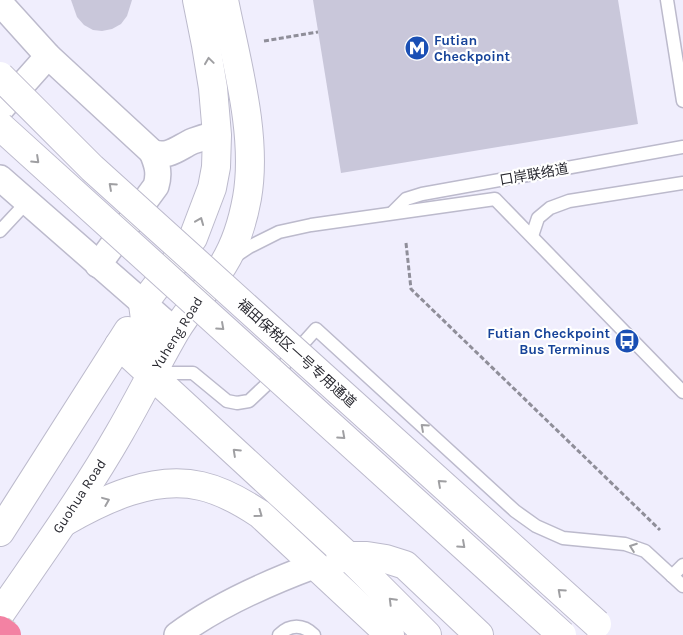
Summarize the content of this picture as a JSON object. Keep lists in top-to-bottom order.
{
  "streets": {
    "main road": ["Yuheng Road", "福田保税区一号专用通道", "Guohua Road"],
    "lane": ["口岸联络道"]
  },
  "crossings": [
    ["Yuheng Road", "Guohua Road"]
  ],
  "places": {
    "metro station": ["Futian Checkpoint"],
    "bus stop": ["Futian Checkpoint Bus Terminus"]
  }
}
